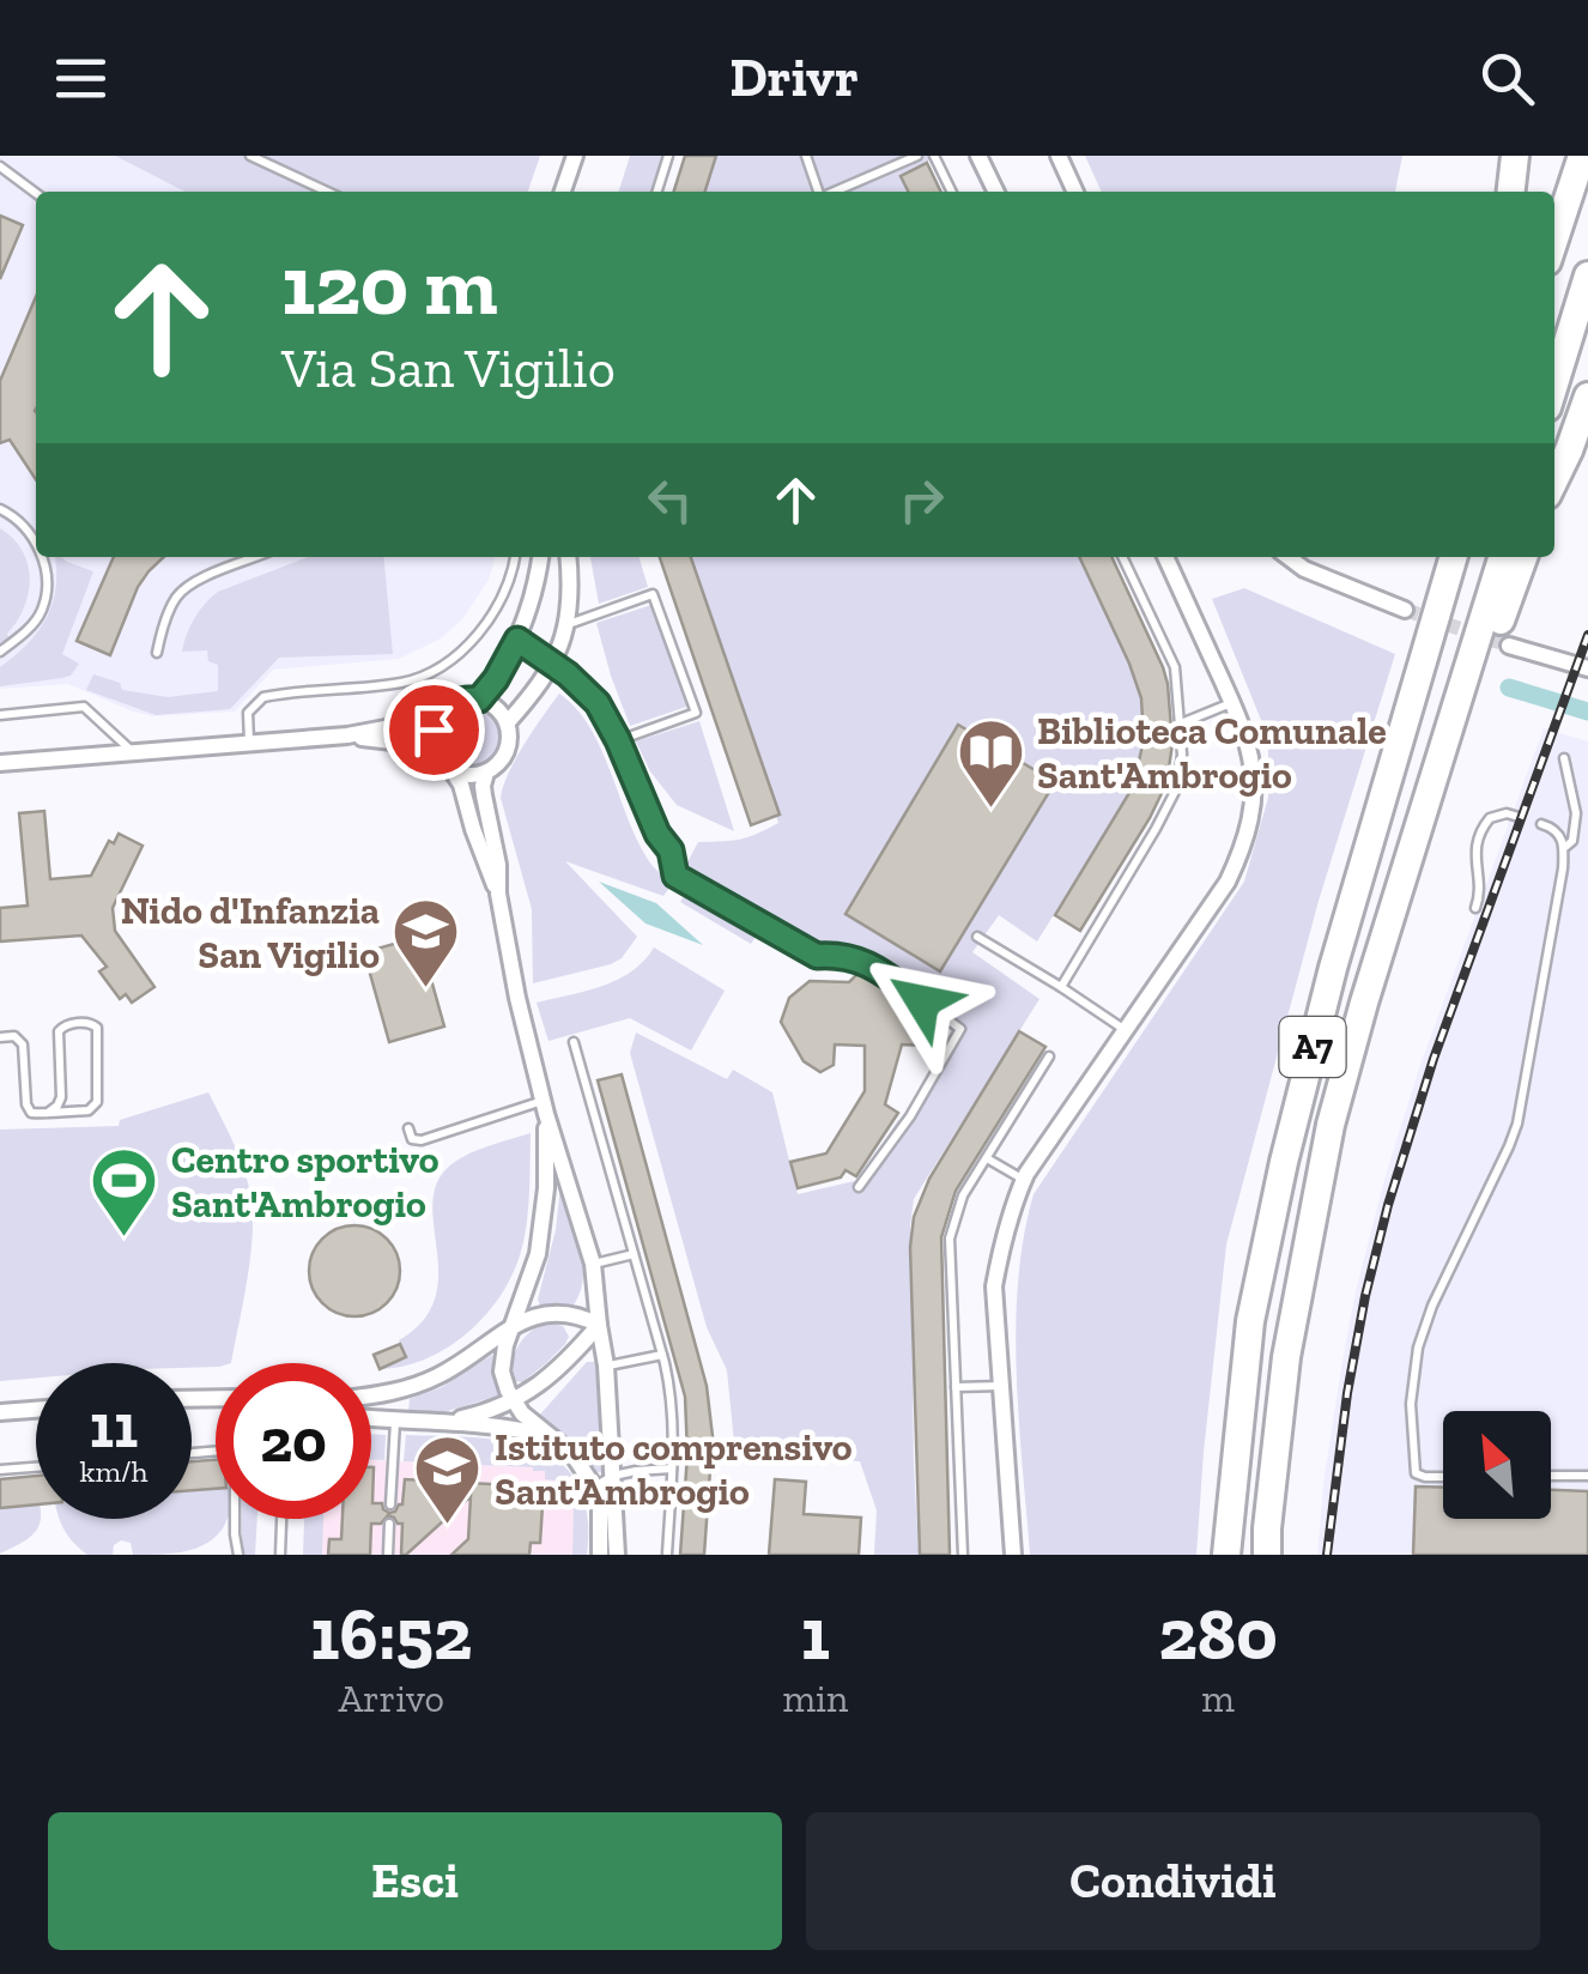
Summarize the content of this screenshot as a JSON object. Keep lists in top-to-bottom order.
{
  "streets": {
    "highway": ["A7"]
  },
  "places": {
    "library": ["Biblioteca Comunale Sant'Ambrogio"],
    "school or university": ["Nido d'Infanzia San Vigilio", "Istituto comprensivo Sant'Ambrogio"],
    "sports": ["Centro sportivo Sant'Ambrogio"]
  },
  "north": "top left",
  "page": {
    "header": "Drivr",
    "turn": ["120 m", "Via San Vigilio"],
    "speed": "11 km/h",
    "limit": "20",
    "eta": [
      "16:52",
      "Arrivo",
      "1",
      "min",
      "280",
      "m"
    ],
    "buttons": ["Esci", "Condividi"]
  }
}
